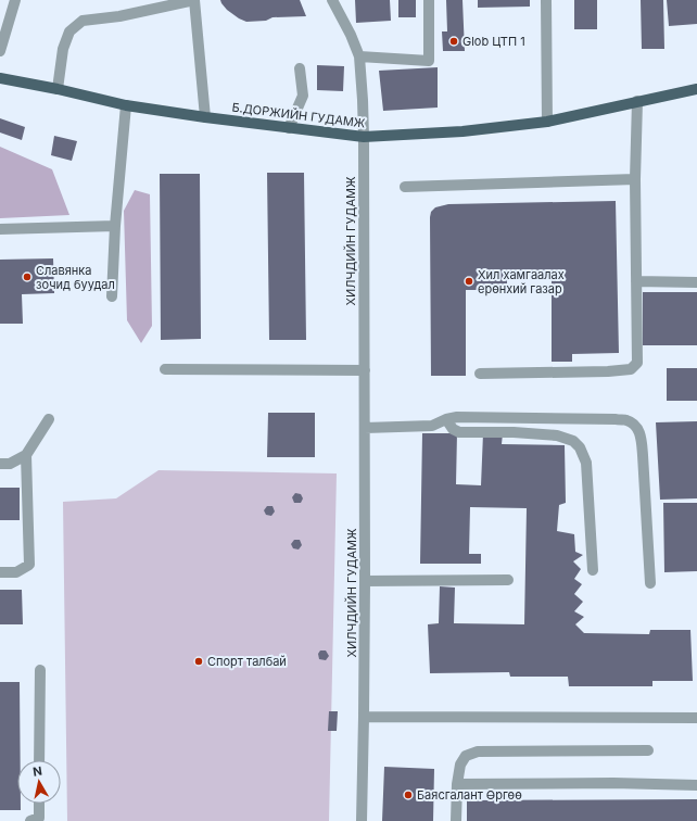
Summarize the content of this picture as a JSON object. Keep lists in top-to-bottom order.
{
  "streets": {
    "main road": ["Б.ДОРЖИЙН ГУДАМЖ"],
    "street": ["ХИЛЧДИЙН ГУДАМЖ"]
  },
  "crossings": [
    ["Б.ДОРЖИЙН ГУДАМЖ", "ХИЛЧДИЙН ГУДАМЖ"]
  ],
  "places": [
    "Glob ЦТП 1",
    "Славянка зочид буудал",
    "Хил хамгаалах ерөнхий газар",
    "Спорт талбай",
    "Баясгалант Өргөө"
  ],
  "north": "top"
}
